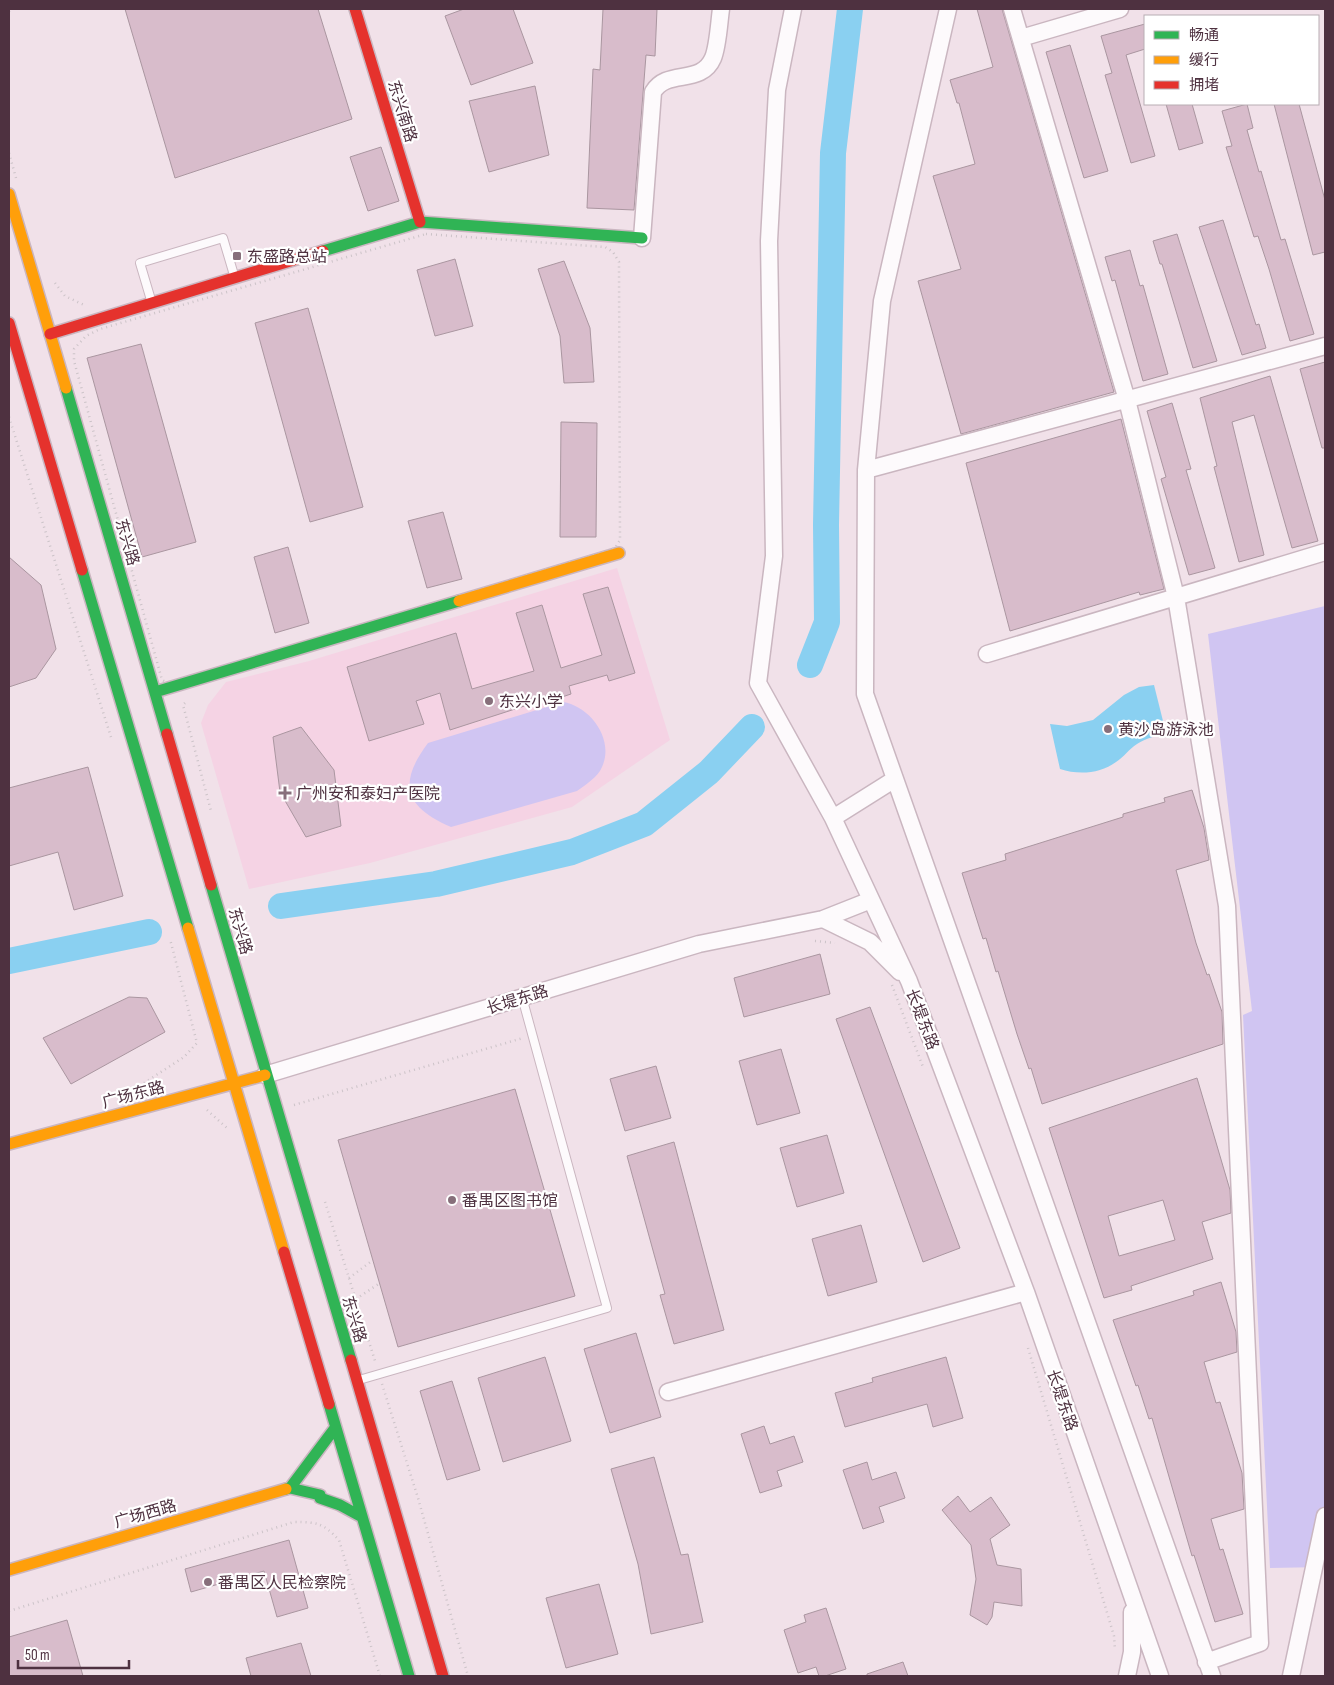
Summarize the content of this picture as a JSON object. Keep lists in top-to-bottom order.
{
  "streets": {
    "main road": [
      "东兴南路",
      "东兴路",
      "广场东路",
      "广场西路"
    ],
    "street": ["长堤东路"]
  },
  "crossings": [
    ["东兴路", "长堤东路"],
    ["东兴路", "广场东路"],
    ["长堤东路", "广场东路"]
  ],
  "places": {
    "transit": ["东盛路总站"],
    "other": [
      "东兴小学",
      "黄沙岛游泳池",
      "番禺区图书馆",
      "番禺区人民检察院"
    ],
    "health": ["广州安和泰妇产医院"]
  },
  "legend": ["畅通", "缓行", "拥堵"],
  "scale_bar": "50 m"
}
